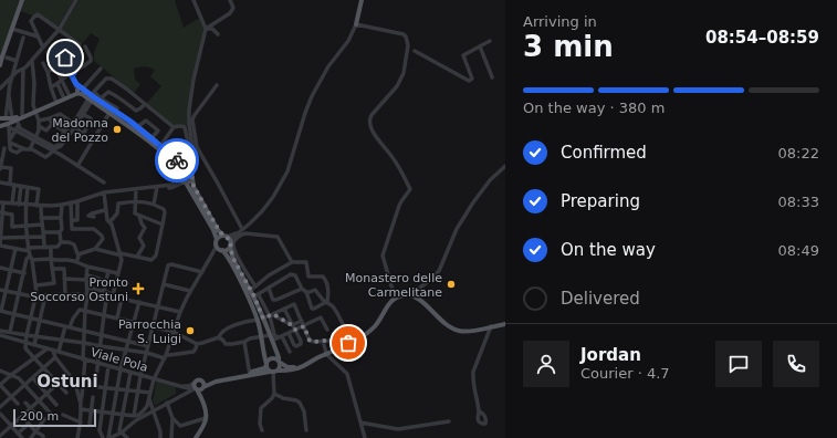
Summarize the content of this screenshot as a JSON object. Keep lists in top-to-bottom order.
{
  "streets": {
    "street": ["Viale Pola"]
  },
  "districts": ["Ostuni"],
  "places": {
    "other": ["Madonna del Pozzo", "Monastero delle Carmelitane", "Parrocchia S. Luigi"],
    "health": ["Pronto Soccorso Ostuni"]
  },
  "scale_bar": "200 m",
  "page": {
    "heading": ["3 min", "Arriving in", "08:54–08:59"],
    "panel": ["Jordan", "Courier · 4.7"],
    "bar": "On the way · 380 m",
    "list": [
      ["Confirmed", "08:22"],
      ["Preparing", "08:33"],
      ["On the way", "08:49"],
      "Delivered"
    ],
    "scale": "200 m"
  }
}
